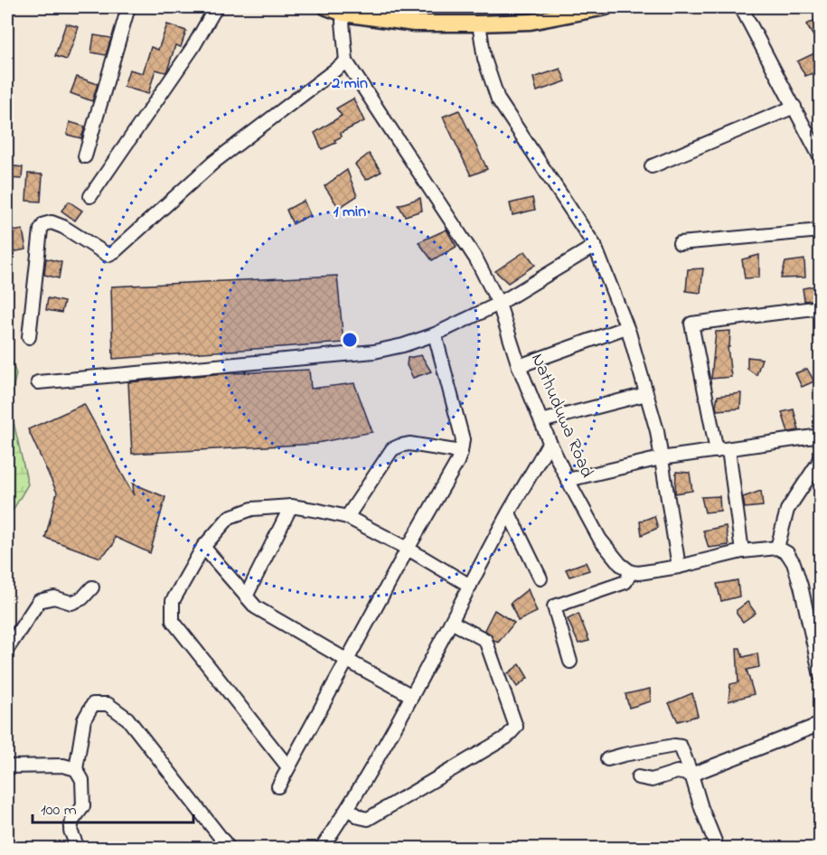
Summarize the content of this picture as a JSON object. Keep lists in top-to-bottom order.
{
  "streets": {
    "street": ["Nathuduwa Road"]
  },
  "scale_bar": "100 m",
  "rings": ["2 min", "1 min"]
}
